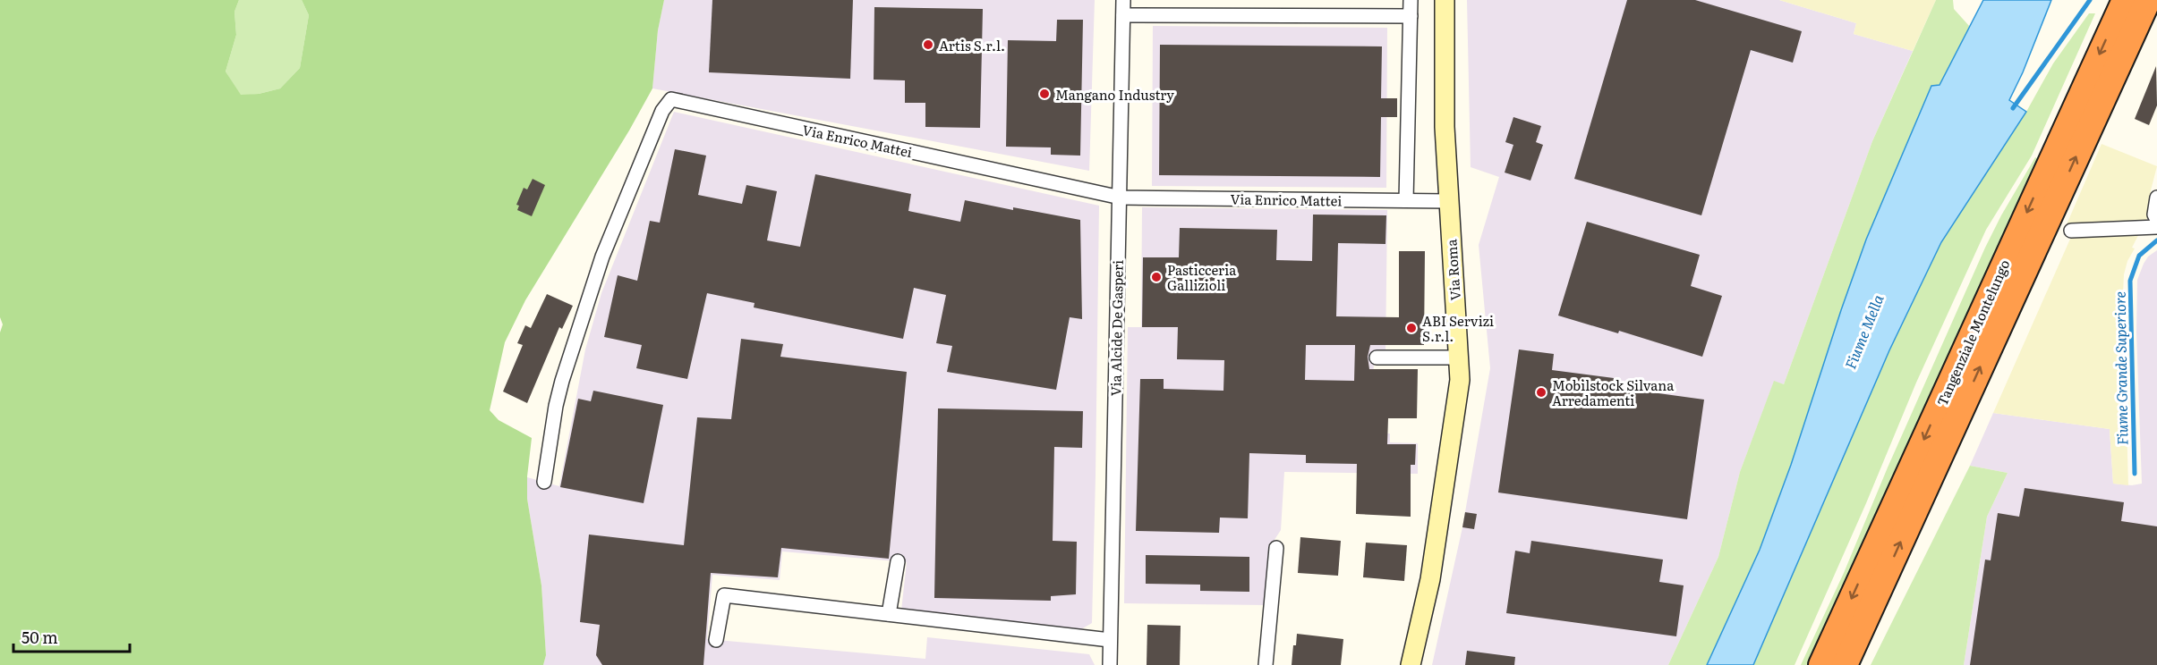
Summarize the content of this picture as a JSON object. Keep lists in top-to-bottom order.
{
  "streets": {
    "highway": ["Tangenziale Montelungo"],
    "street": ["Via Enrico Mattei", "Via Roma", "Via Alcide De Gasperi"]
  },
  "crossings": [
    ["Via Enrico Mattei", "Via Roma"],
    ["Via Enrico Mattei", "Via Alcide De Gasperi"]
  ],
  "water": ["Fiume Mella", "Fiume Grande Superiore"],
  "places": [
    "Artis S.r.l.",
    "Mangano Industry",
    "Pasticceria Gallizioli",
    "ABI Servizi S.r.l.",
    "Mobilstock Silvana Arredamenti"
  ],
  "scale_bar": "50 m"
}
